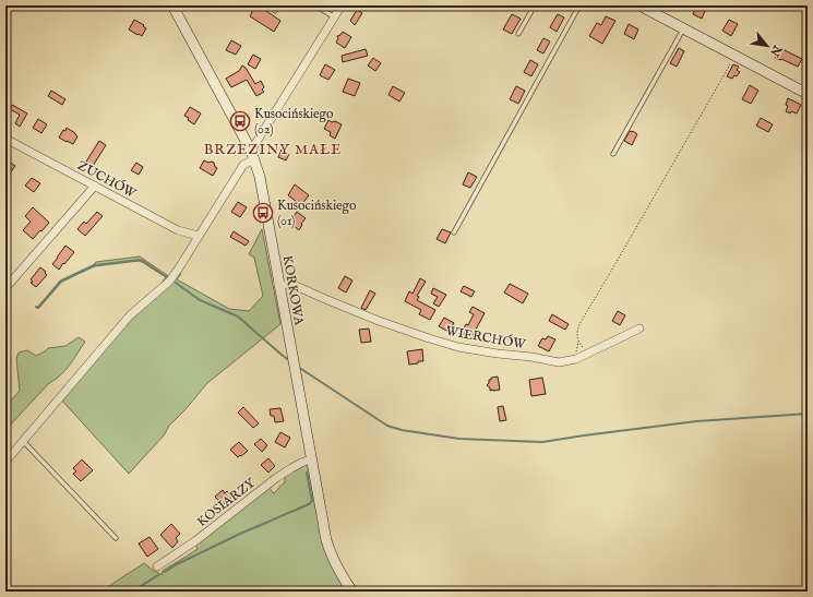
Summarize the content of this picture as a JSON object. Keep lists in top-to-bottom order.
{
  "streets": {
    "street": [
      "ZUCHÓW",
      "KORKOWA",
      "WIERCHÓW",
      "KOSIARZY"
    ]
  },
  "crossings": [
    ["KORKOWA", "WIERCHÓW"],
    ["KORKOWA", "KOSIARZY"]
  ],
  "districts": ["BRZEZINY MAŁE"],
  "places": {
    "bus stop": ["Kusocińskiego (02)", "Kusocińskiego (01)"]
  },
  "north": "bottom right"
}
